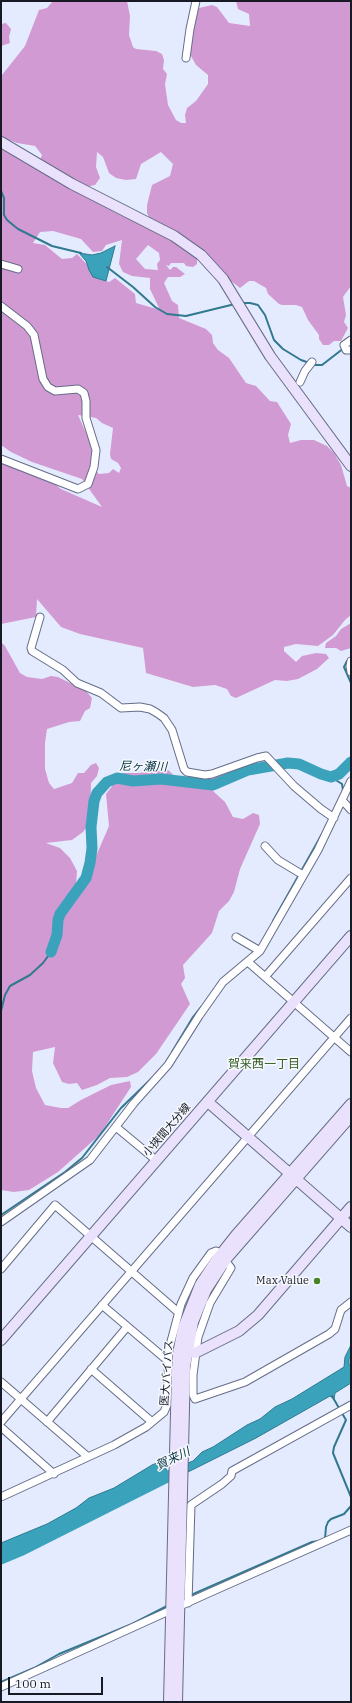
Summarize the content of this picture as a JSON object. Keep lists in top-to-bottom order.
{
  "streets": {
    "main road": ["小挾間大分線", "医大バイパス"]
  },
  "districts": ["賀来西一丁目"],
  "water": ["尼ヶ瀬川", "賀来川"],
  "places": ["Max Value"],
  "scale_bar": "100 m"
}
